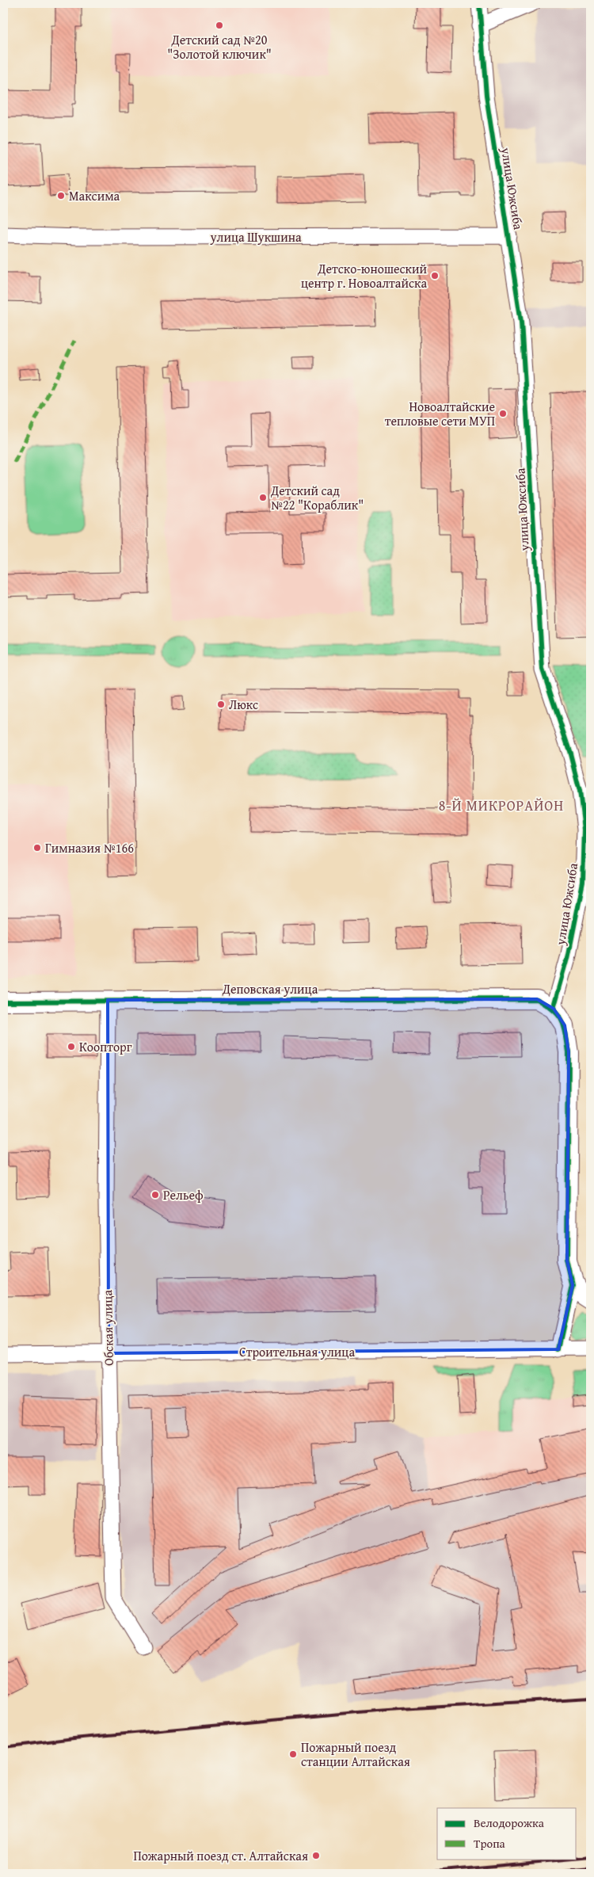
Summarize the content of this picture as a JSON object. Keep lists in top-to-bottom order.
{
  "streets": {
    "street": [
      "улица Южсиба",
      "улица Шукшина",
      "Деповская улица",
      "Обская улица",
      "Строительная улица"
    ]
  },
  "crossings": [
    ["улица Южсиба", "улица Шукшина"],
    ["улица Южсиба", "Деповская улица"],
    ["Деповская улица", "Обская улица"],
    ["Обская улица", "Строительная улица"]
  ],
  "districts": ["8-Й МИКРОРАЙОН"],
  "places": [
    "Детский сад №20 \"Золотой ключик\"",
    "Максима",
    "Детско-юношеский центр г. Новоалтайска",
    "Новоалтайские тепловые сети МУП",
    "Детский сад №22 \"Кораблик\"",
    "Люкс",
    "Гимназия №166",
    "Коопторг",
    "Рельеф",
    "Пожарный поезд станции Алтайская",
    "Пожарный поезд ст. Алтайская"
  ],
  "legend": ["Велодорожка", "Тропа"]
}
